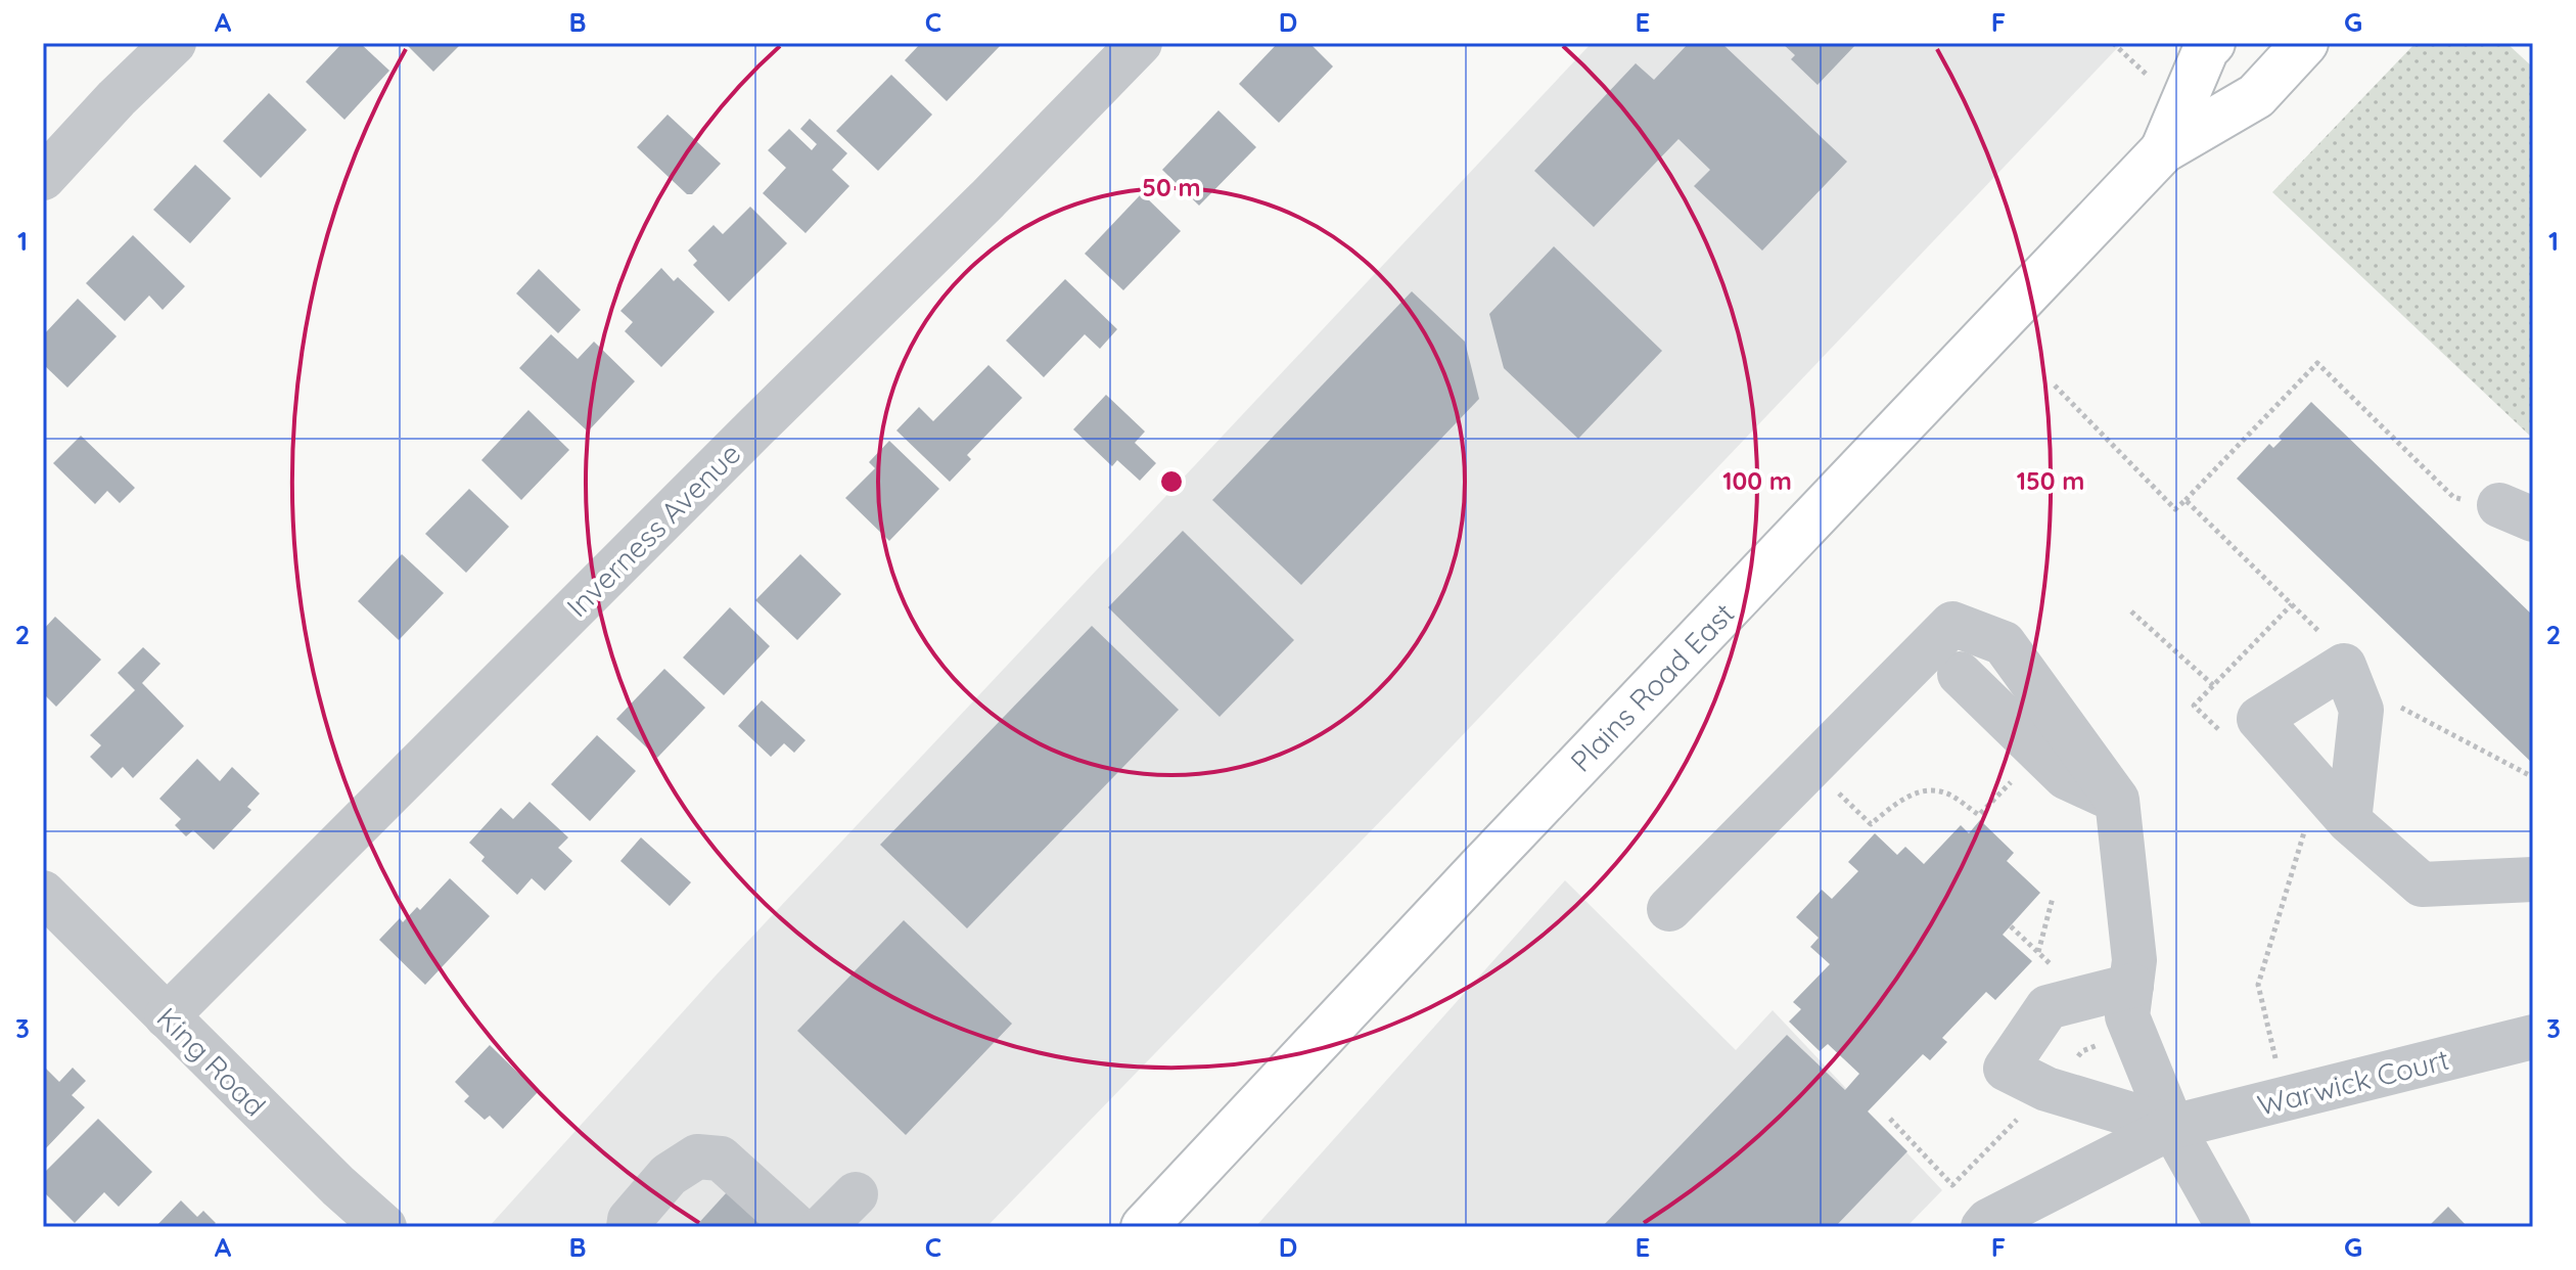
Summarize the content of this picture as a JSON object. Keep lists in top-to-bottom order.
{
  "streets": {
    "main road": ["Plains Road East"],
    "street": ["Inverness Avenue", "King Road", "Warwick Court"]
  },
  "crossings": [
    ["Inverness Avenue", "King Road"]
  ],
  "grid": {
    "columns": [
      "A",
      "B",
      "C",
      "D",
      "E",
      "F",
      "G"
    ],
    "rows": ["1", "2", "3"]
  },
  "rings": ["50 m", "100 m", "150 m"]
}
